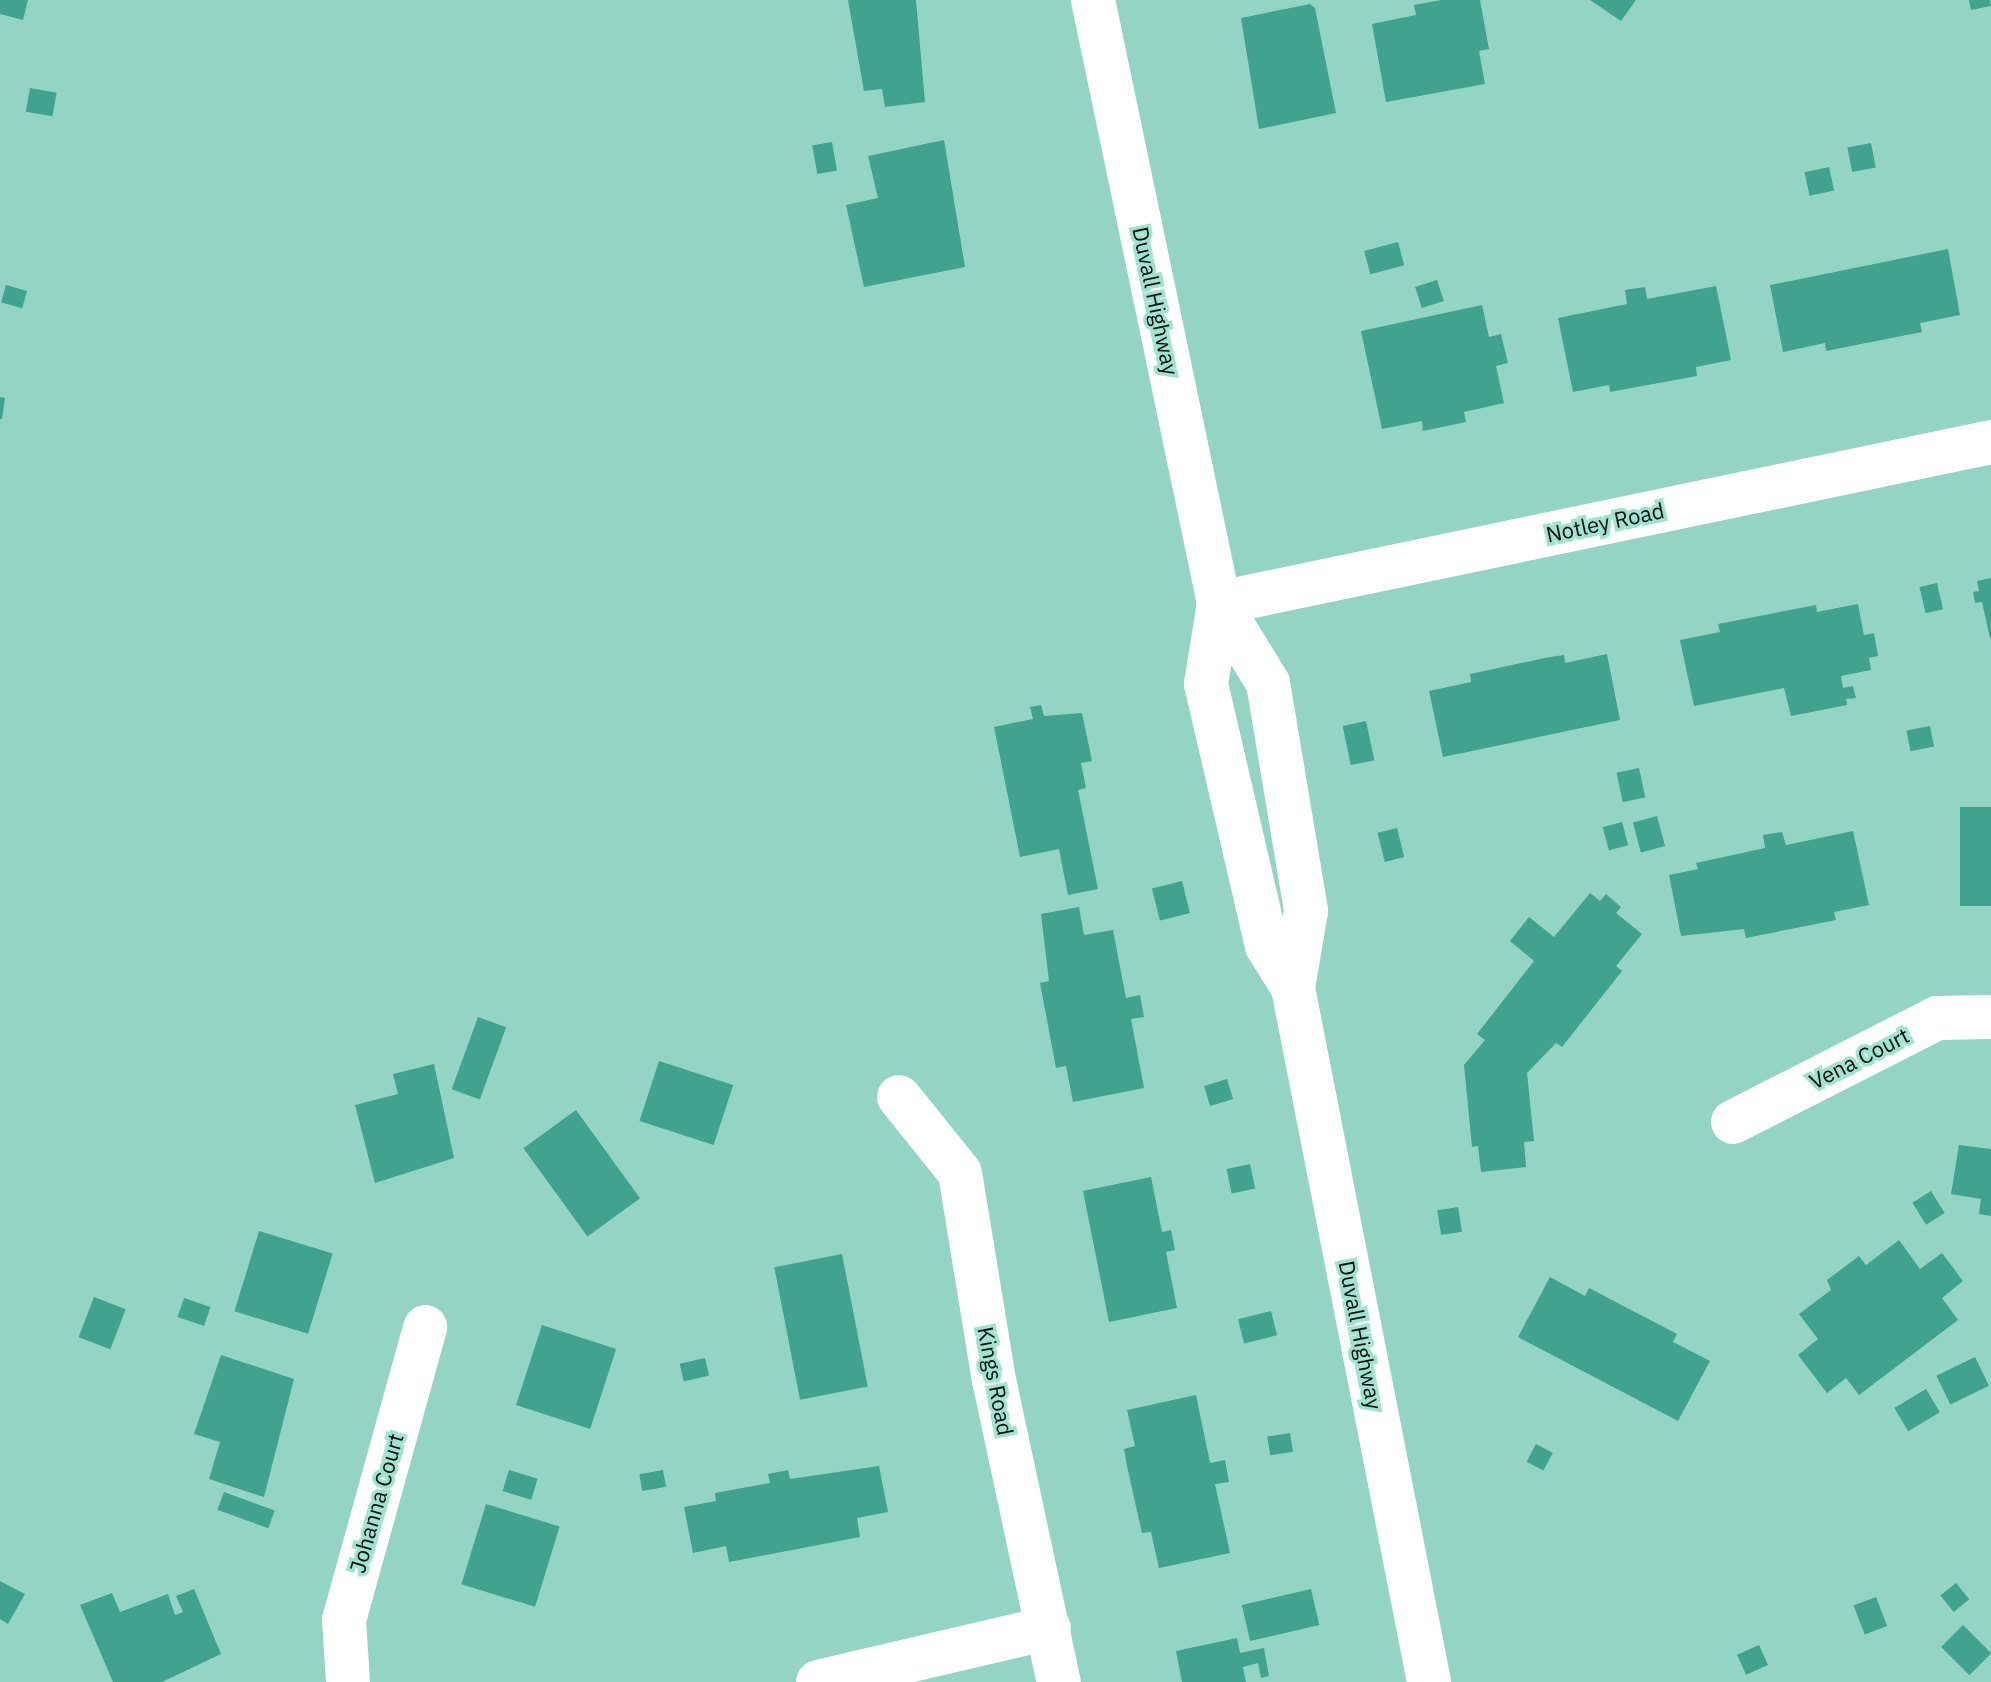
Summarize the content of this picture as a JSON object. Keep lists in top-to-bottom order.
{
  "streets": {
    "street": [
      "Duvall Highway",
      "Notley Road",
      "Vena Court",
      "Kings Road",
      "Johanna Court"
    ]
  },
  "crossings": [
    ["Duvall Highway", "Notley Road"]
  ]
}
